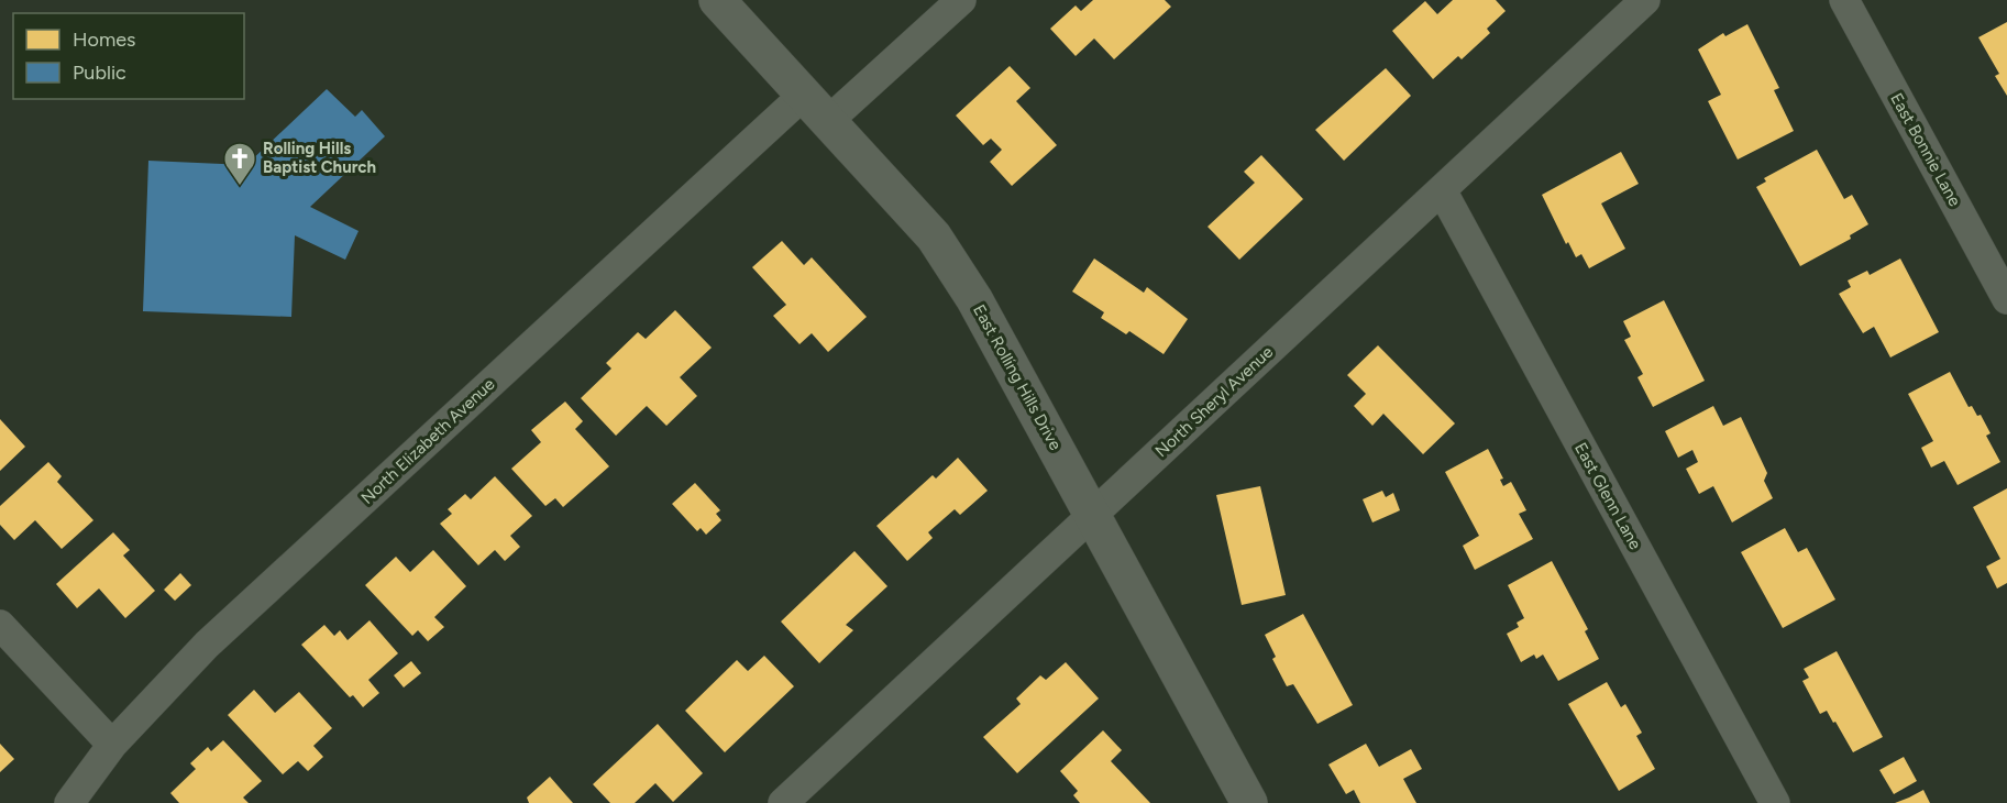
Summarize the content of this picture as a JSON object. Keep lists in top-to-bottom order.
{
  "streets": {
    "street": [
      "East Bonnie Lane",
      "East Rolling Hills Drive",
      "North Sheryl Avenue",
      "North Elizabeth Avenue",
      "East Glenn Lane"
    ]
  },
  "crossings": [
    ["East Rolling Hills Drive", "North Sheryl Avenue"],
    ["East Rolling Hills Drive", "North Elizabeth Avenue"],
    ["North Sheryl Avenue", "East Glenn Lane"]
  ],
  "places": {
    "church": ["Rolling Hills Baptist Church"]
  },
  "legend": ["Homes", "Public"]
}
